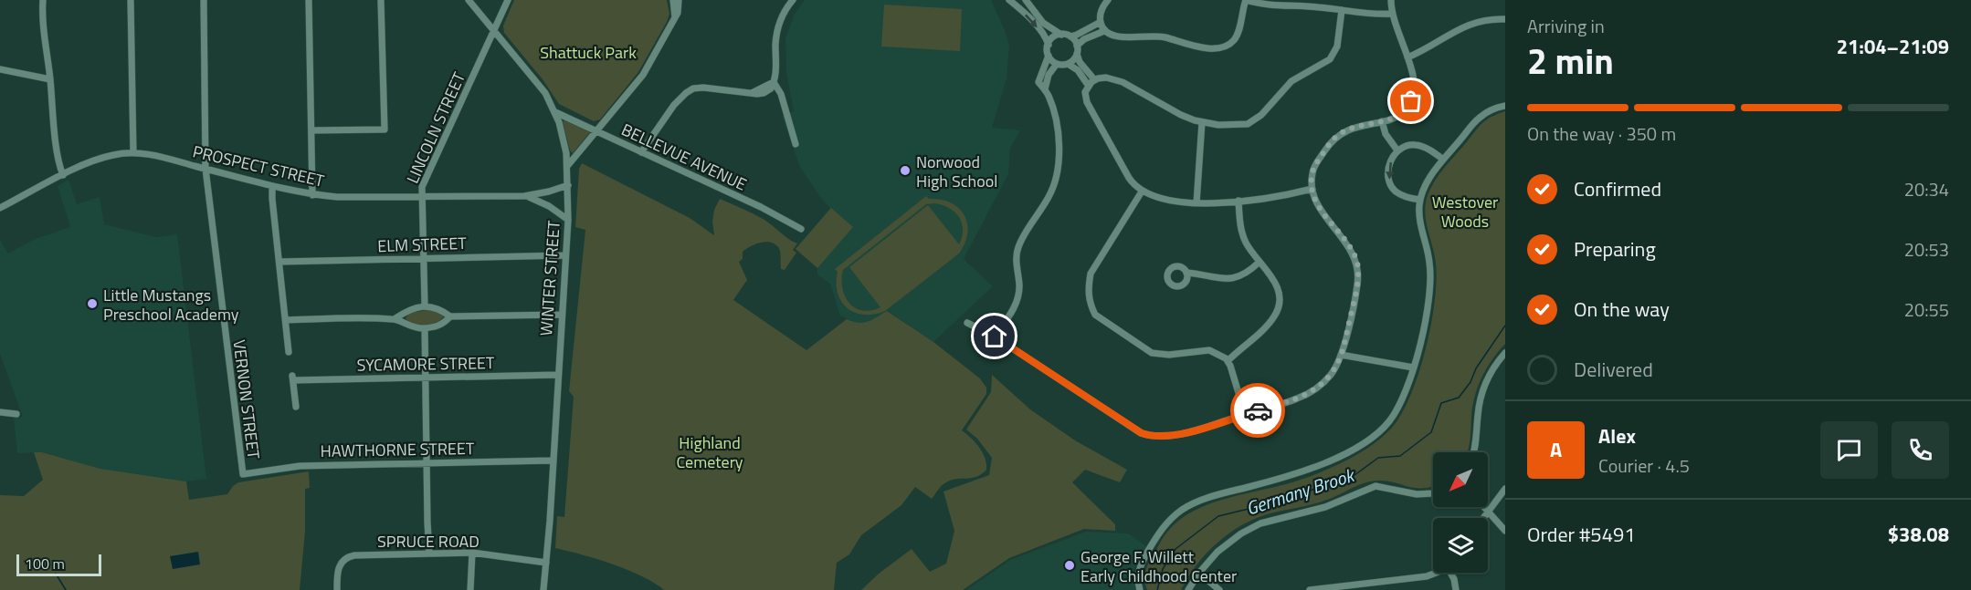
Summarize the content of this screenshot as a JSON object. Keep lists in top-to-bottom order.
{
  "streets": {
    "street": [
      "LINCOLN STREET",
      "BELLEVUE AVENUE",
      "PROSPECT STREET",
      "ELM STREET",
      "WINTER STREET",
      "SYCAMORE STREET",
      "VERNON STREET",
      "HAWTHORNE STREET",
      "SPRUCE ROAD"
    ]
  },
  "crossings": [
    ["LINCOLN STREET", "PROSPECT STREET"],
    ["LINCOLN STREET", "ELM STREET"],
    ["LINCOLN STREET", "WINTER STREET"],
    ["BELLEVUE AVENUE", "WINTER STREET"],
    ["PROSPECT STREET", "WINTER STREET"],
    ["PROSPECT STREET", "VERNON STREET"],
    ["ELM STREET", "WINTER STREET"],
    ["WINTER STREET", "SYCAMORE STREET"],
    ["WINTER STREET", "HAWTHORNE STREET"],
    ["WINTER STREET", "SPRUCE ROAD"],
    ["VERNON STREET", "HAWTHORNE STREET"]
  ],
  "water": ["Germany Brook"],
  "parks": ["Shattuck Park", "Westover Woods", "Highland Cemetery"],
  "places": ["Norwood High School", "Little Mustangs Preschool Academy", "George F. Willett Early Childhood Center"],
  "scale_bar": "100 m",
  "north": "bottom left",
  "page": {
    "heading": ["2 min", "Arriving in", "21:04–21:09"],
    "panel": [
      "Alex",
      "Courier · 4.5",
      "Order #5491",
      "$38.08"
    ],
    "bar": "On the way · 350 m",
    "list": [
      ["Confirmed", "20:34"],
      ["Preparing", "20:53"],
      ["On the way", "20:55"],
      "Delivered"
    ],
    "round": "A",
    "scale": "100 m"
  }
}
